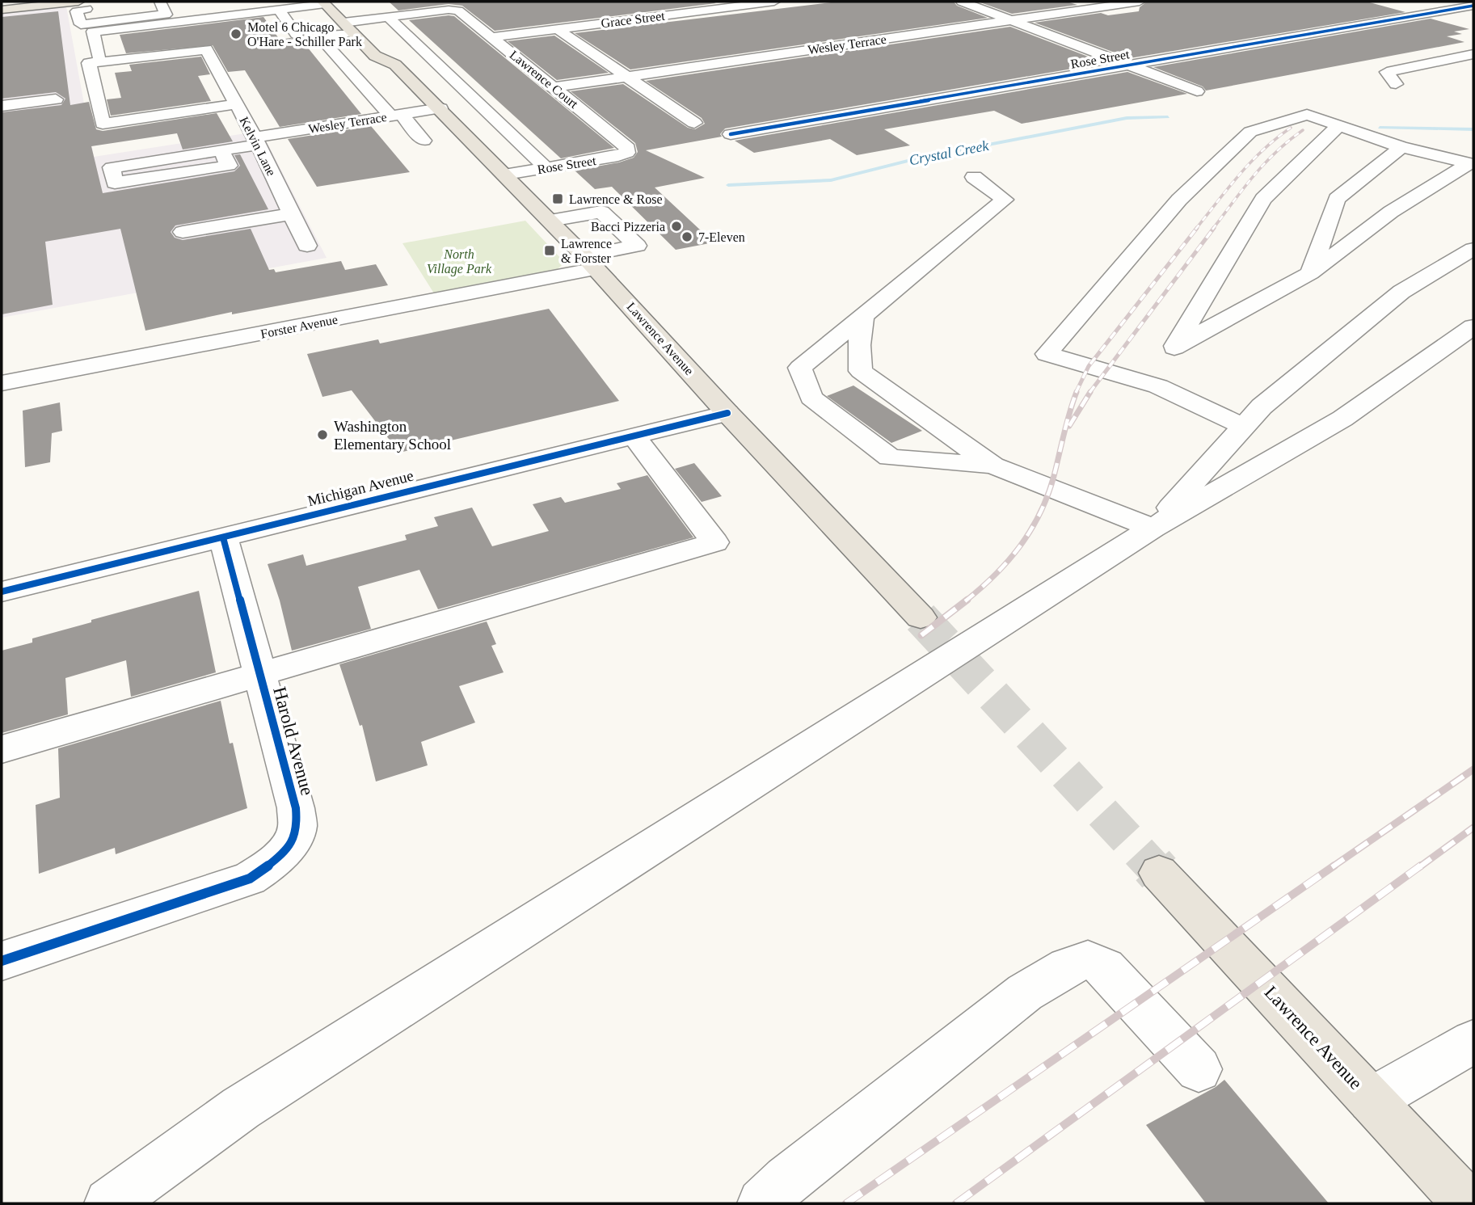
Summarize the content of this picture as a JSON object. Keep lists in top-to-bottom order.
{
  "streets": {
    "main road": ["Lawrence Avenue"],
    "street": [
      "Grace Street",
      "Wesley Terrace",
      "Rose Street",
      "Lawrence Court",
      "Kelvin Lane",
      "Forster Avenue",
      "Michigan Avenue",
      "Harold Avenue"
    ]
  },
  "crossings": [
    ["Grace Street", "Lawrence Court"],
    ["Wesley Terrace", "Lawrence Court"],
    ["Wesley Terrace", "Kelvin Lane"],
    ["Wesley Terrace", "Lawrence Avenue"],
    ["Rose Street", "Lawrence Court"],
    ["Rose Street", "Lawrence Avenue"],
    ["Forster Avenue", "Lawrence Avenue"],
    ["Lawrence Avenue", "Michigan Avenue"],
    ["Michigan Avenue", "Harold Avenue"]
  ],
  "water": ["Crystal Creek"],
  "parks": ["North Village Park"],
  "places": {
    "other": [
      "Motel 6 Chicago O'Hare - Schiller Park",
      "Bacci Pizzeria",
      "7-Eleven",
      "Washington Elementary School"
    ],
    "transit": ["Lawrence & Rose", "Lawrence & Forster"]
  }
}
